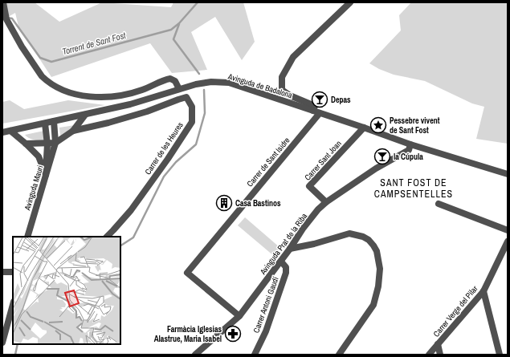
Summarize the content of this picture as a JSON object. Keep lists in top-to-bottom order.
{
  "streets": {
    "street": [
      "Avinguda de Badalona",
      "Carrer de les Heures",
      "Carrer Sant Joan",
      "Carrer de Sant Isidre",
      "Avinguda Mauri",
      "Avinguda Prat de la Riba",
      "Carrer Antoni Gaudí",
      "Carrer Verge del Pilar"
    ]
  },
  "crossings": [
    ["Avinguda de Badalona", "Carrer Sant Joan"],
    ["Avinguda de Badalona", "Carrer de Sant Isidre"],
    ["Avinguda de Badalona", "Avinguda Prat de la Riba"],
    ["Carrer de les Heures", "Avinguda Mauri"],
    ["Carrer Sant Joan", "Avinguda Prat de la Riba"],
    ["Carrer de Sant Isidre", "Avinguda Prat de la Riba"],
    ["Avinguda Prat de la Riba", "Carrer Antoni Gaudí"]
  ],
  "districts": ["SANT FOST DE CAMPSENTELLES"],
  "water": ["Torrent de Sant Fost"],
  "places": {
    "bar": ["Depas", "la Cúpula"],
    "place": ["Pessebre vivent de Sant Fost"],
    "building": ["Casa Bastinos"],
    "pharmacy": ["Farmàcia Iglesias Alastrue, Maria Isabel"]
  }
}
